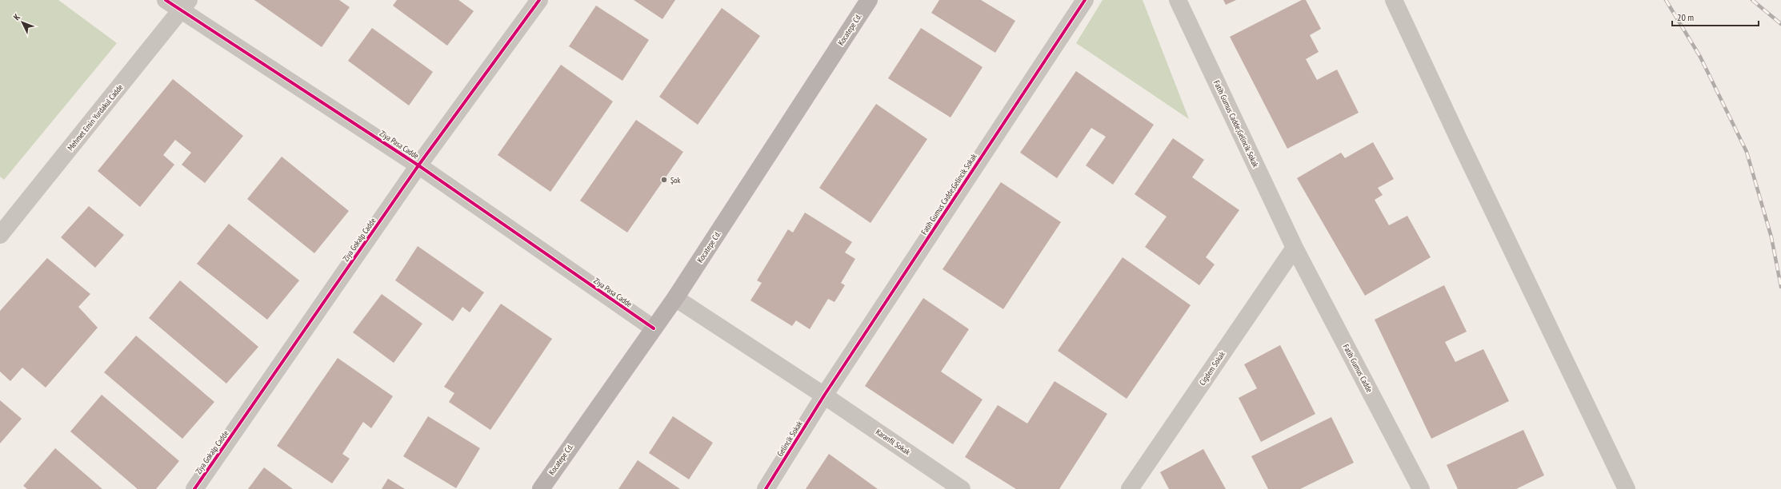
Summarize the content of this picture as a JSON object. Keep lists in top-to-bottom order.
{
  "streets": {
    "main road": ["Kocatepe Cd."],
    "street": [
      "Mehmet Emin Yurdakul Cadde",
      "Fatih Gumus Cadde;Gelincik Sokak",
      "Ziya Pasa Cadde",
      "Ziya Gokalp Cadde",
      "Cigdem Sokak",
      "Fatih Gumus Cadde",
      "Gelincik Sokak",
      "Karanfil Sokak"
    ]
  },
  "crossings": [
    ["Kocatepe Cd.", "Ziya Pasa Cadde"],
    ["Kocatepe Cd.", "Karanfil Sokak"],
    ["Mehmet Emin Yurdakul Cadde", "Ziya Pasa Cadde"],
    ["Fatih Gumus Cadde;Gelincik Sokak", "Cigdem Sokak"],
    ["Fatih Gumus Cadde;Gelincik Sokak", "Fatih Gumus Cadde"],
    ["Fatih Gumus Cadde;Gelincik Sokak", "Gelincik Sokak"],
    ["Fatih Gumus Cadde;Gelincik Sokak", "Karanfil Sokak"],
    ["Ziya Pasa Cadde", "Ziya Gokalp Cadde"],
    ["Cigdem Sokak", "Fatih Gumus Cadde"],
    ["Gelincik Sokak", "Karanfil Sokak"]
  ],
  "places": ["Şok"],
  "scale_bar": "20 m",
  "north": "top left"
}
